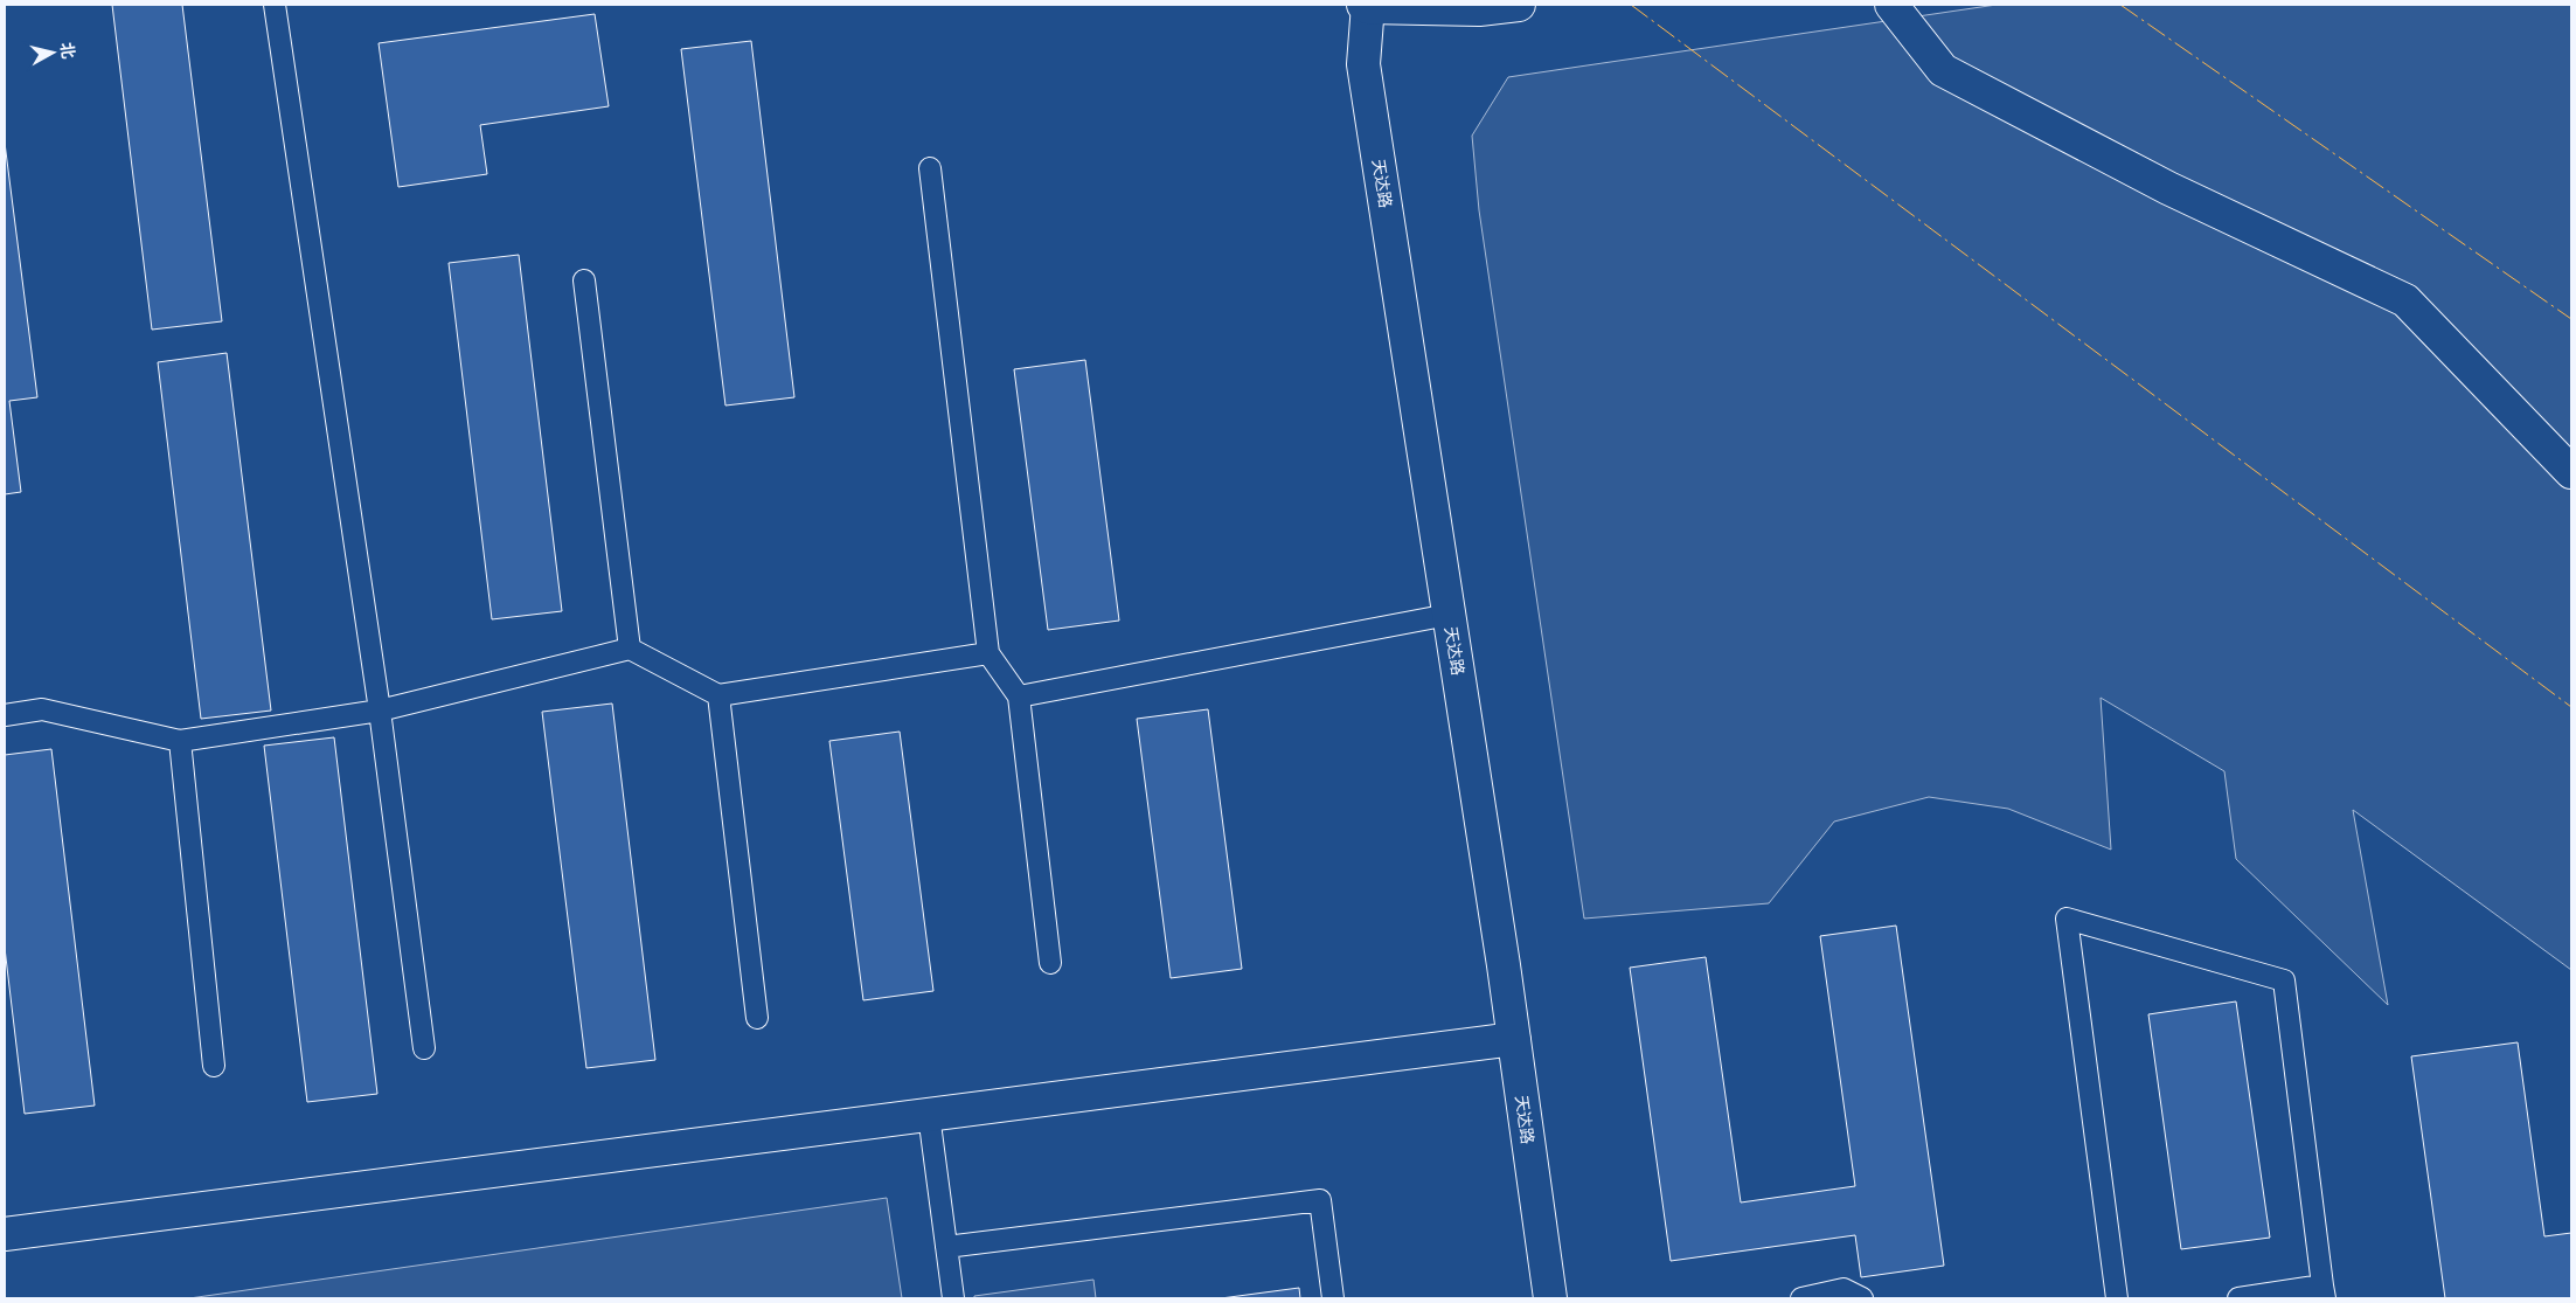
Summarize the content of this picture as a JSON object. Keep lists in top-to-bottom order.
{
  "streets": {
    "street": ["天达路"]
  },
  "north": "right"
}
